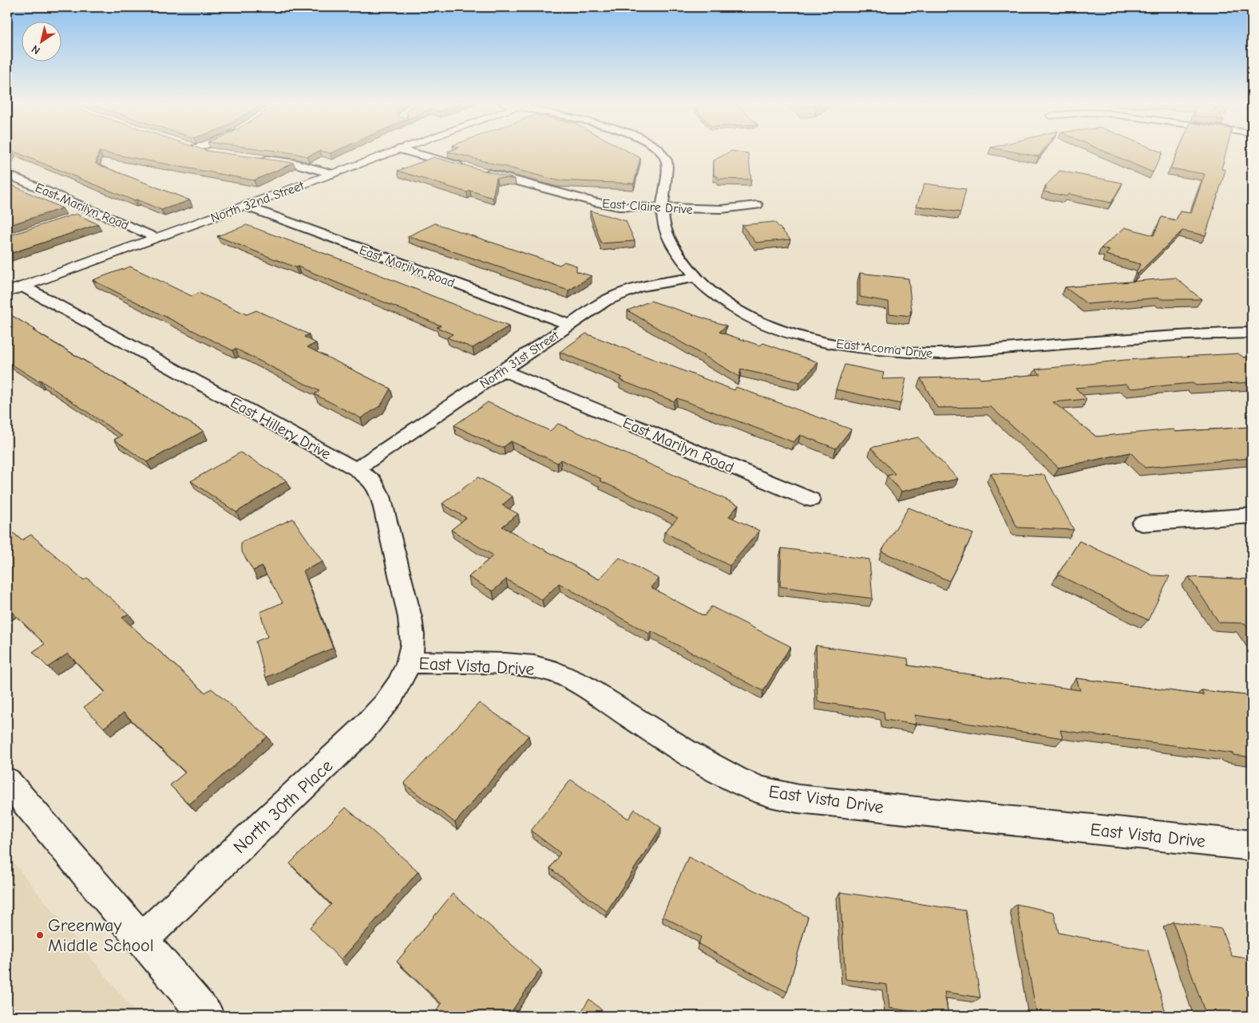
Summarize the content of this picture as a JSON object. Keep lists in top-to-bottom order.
{
  "streets": {
    "main road": ["North 32nd Street"],
    "street": [
      "East Marilyn Road",
      "East Claire Drive",
      "East Acoma Drive",
      "North 31st Street",
      "East Hillery Drive",
      "East Vista Drive",
      "North 30th Place"
    ]
  },
  "crossings": [
    ["North 32nd Street", "East Marilyn Road"],
    ["North 32nd Street", "East Hillery Drive"],
    ["East Marilyn Road", "North 31st Street"],
    ["East Claire Drive", "East Acoma Drive"],
    ["East Acoma Drive", "North 31st Street"],
    ["North 31st Street", "East Hillery Drive"],
    ["East Hillery Drive", "East Vista Drive"],
    ["East Hillery Drive", "North 30th Place"],
    ["East Vista Drive", "North 30th Place"]
  ],
  "places": ["Greenway Middle School"],
  "north": "bottom left"
}
